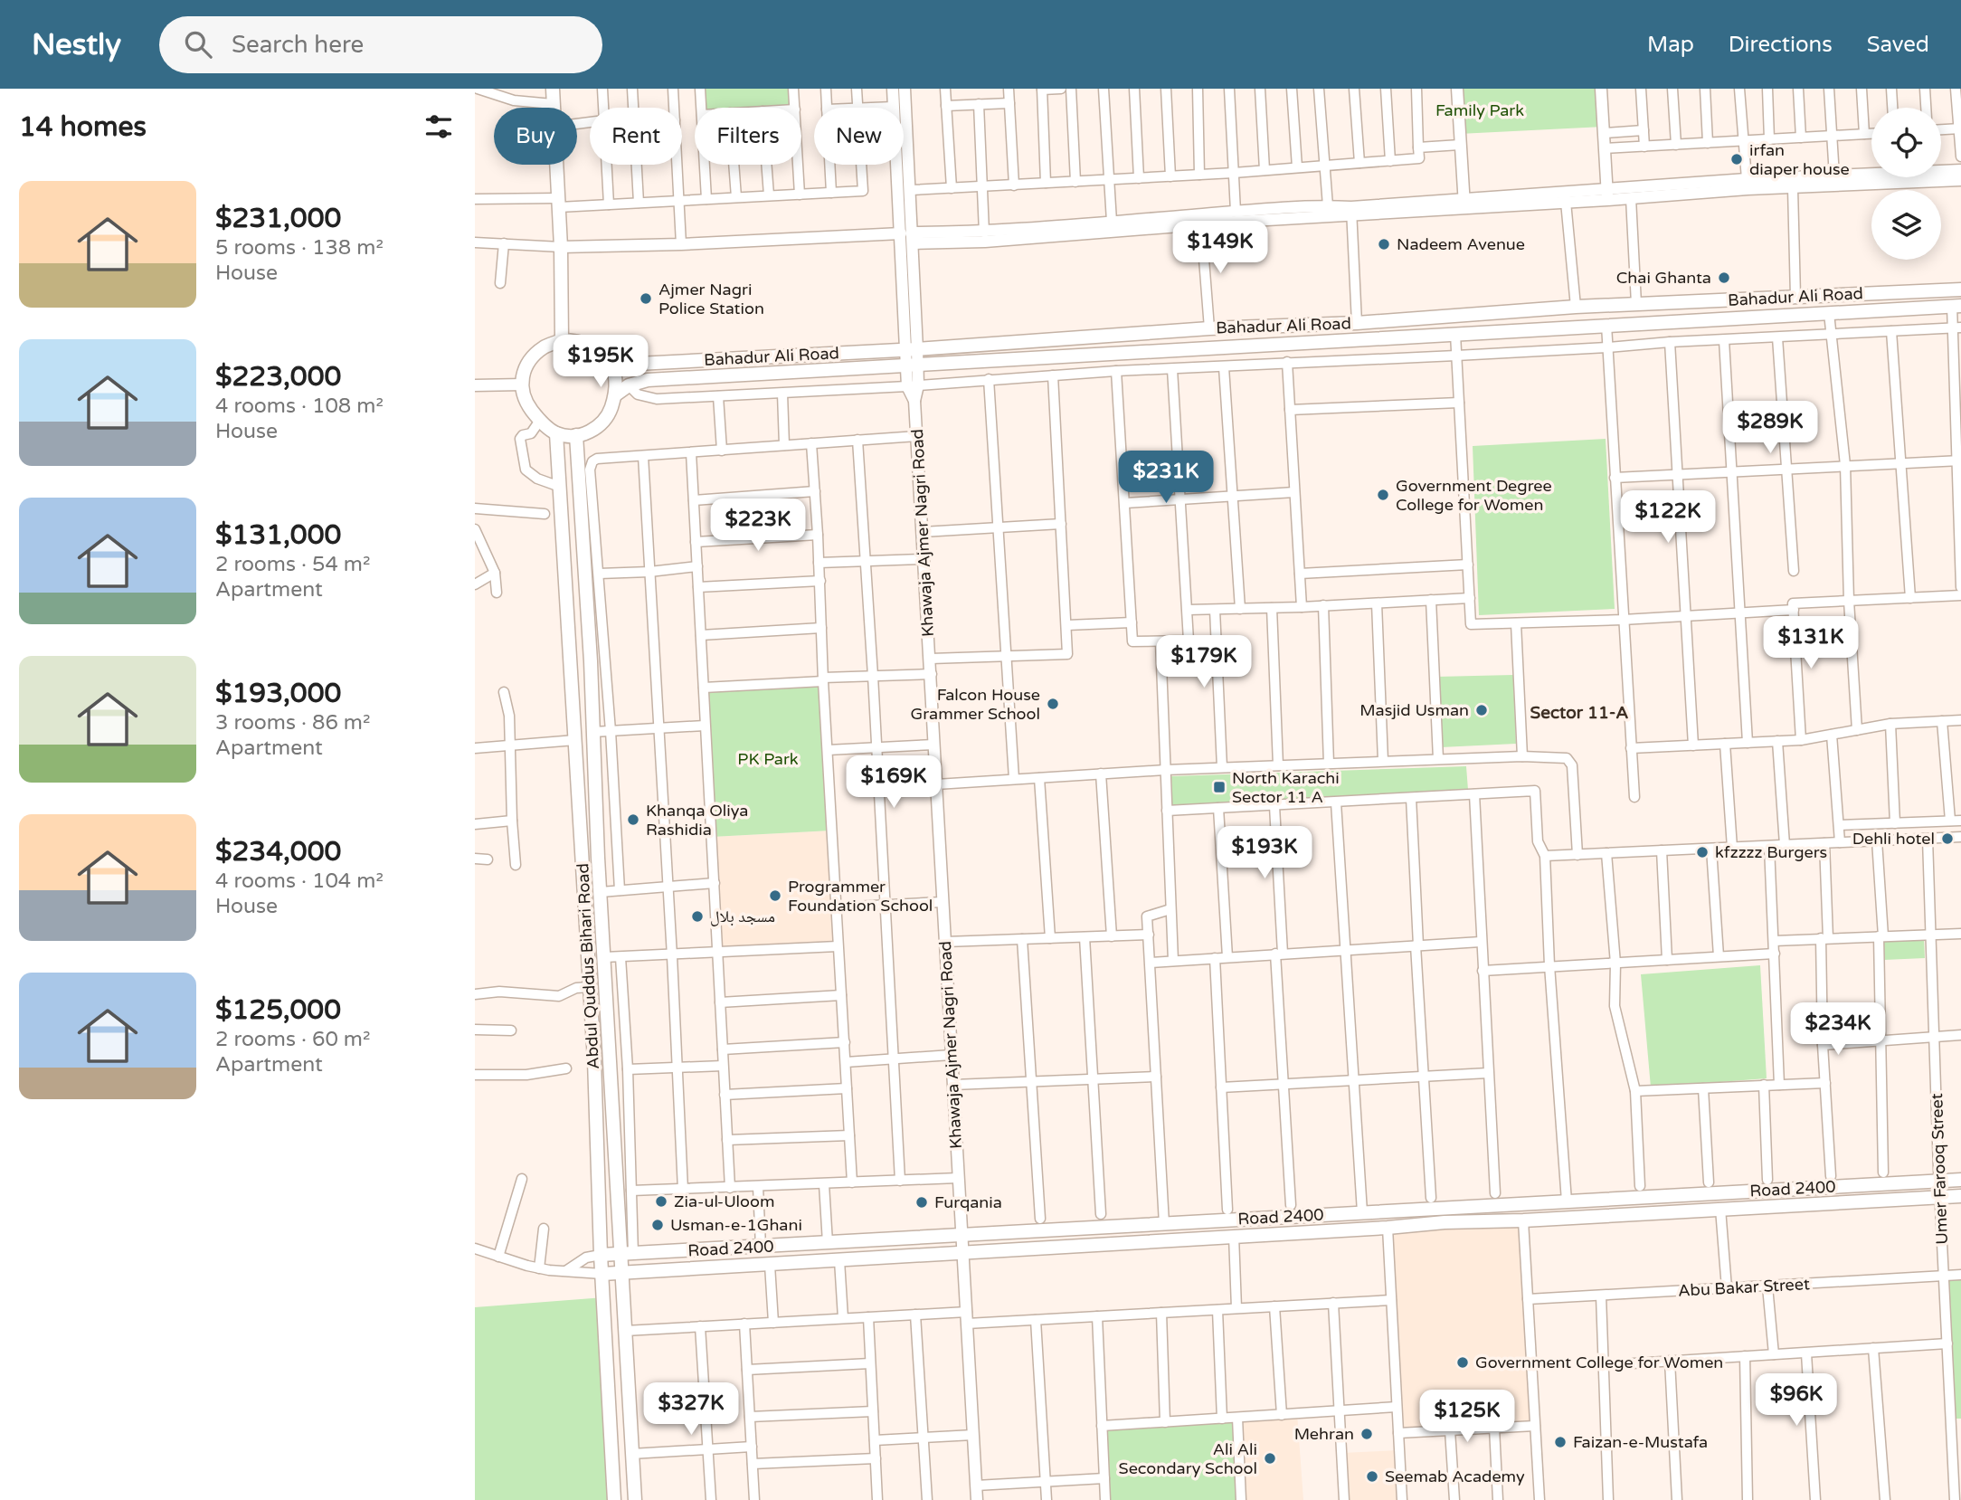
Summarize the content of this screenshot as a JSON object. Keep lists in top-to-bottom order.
{
  "streets": {
    "main road": ["Bahadur Ali Road", "Abdul Quddus Bihari Road", "Road 2400"],
    "street": ["Khawaja Ajmer Nagri Road", "Umer Farooq Street", "Abu Bakar Street"]
  },
  "crossings": [
    ["Bahadur Ali Road", "Khawaja Ajmer Nagri Road"],
    ["Bahadur Ali Road", "Abdul Quddus Bihari Road"],
    ["Khawaja Ajmer Nagri Road", "Road 2400"],
    ["Abdul Quddus Bihari Road", "Road 2400"],
    ["Umer Farooq Street", "Road 2400"],
    ["Umer Farooq Street", "Abu Bakar Street"]
  ],
  "districts": ["Sector 11-A"],
  "parks": ["Family Park", "PK Park"],
  "places": {
    "other": [
      "irfan diaper house",
      "Nadeem Avenue",
      "Chai Ghanta",
      "Ajmer Nagri Police Station",
      "Government Degree College for Women",
      "Falcon House Grammer School",
      "Masjid Usman",
      "Khanqa Oliya Rashidia",
      "Dehli hotel",
      "kfzzzz Burgers",
      "Programmer Foundation School",
      "مسجد بلال",
      "Zia-ul-Uloom",
      "Furqania",
      "Usman-e-1Ghani",
      "Government College for Women",
      "Mehran",
      "Faizan-e-Mustafa",
      "Ali Ali Secondary School",
      "Seemab Academy"
    ],
    "transit": ["North Karachi Sector 11 A"]
  },
  "page": {
    "header": "Nestly",
    "search": "Search here",
    "nav": ["Map", "Directions", "Saved"],
    "heading": "14 homes",
    "chip": [
      "Buy",
      "Rent",
      "Filters",
      "New"
    ],
    "list": [
      {
        "name": "$231,000",
        "note": "5 rooms · 138 m² · House"
      },
      {
        "name": "$223,000",
        "note": "4 rooms · 108 m² · House"
      },
      {
        "name": "$131,000",
        "note": "2 rooms · 54 m² · Apartment"
      },
      {
        "name": "$193,000",
        "note": "3 rooms · 86 m² · Apartment"
      },
      {
        "name": "$234,000",
        "note": "4 rooms · 104 m² · House"
      },
      {
        "name": "$125,000",
        "note": "2 rooms · 60 m² · Apartment"
      }
    ],
    "price": [
      "$149K",
      "$195K",
      "$289K",
      "$231K",
      "$122K",
      "$223K",
      "$131K",
      "$179K",
      "$169K",
      "$193K",
      "$234K",
      "$96K",
      "$327K",
      "$125K"
    ]
  }
}
